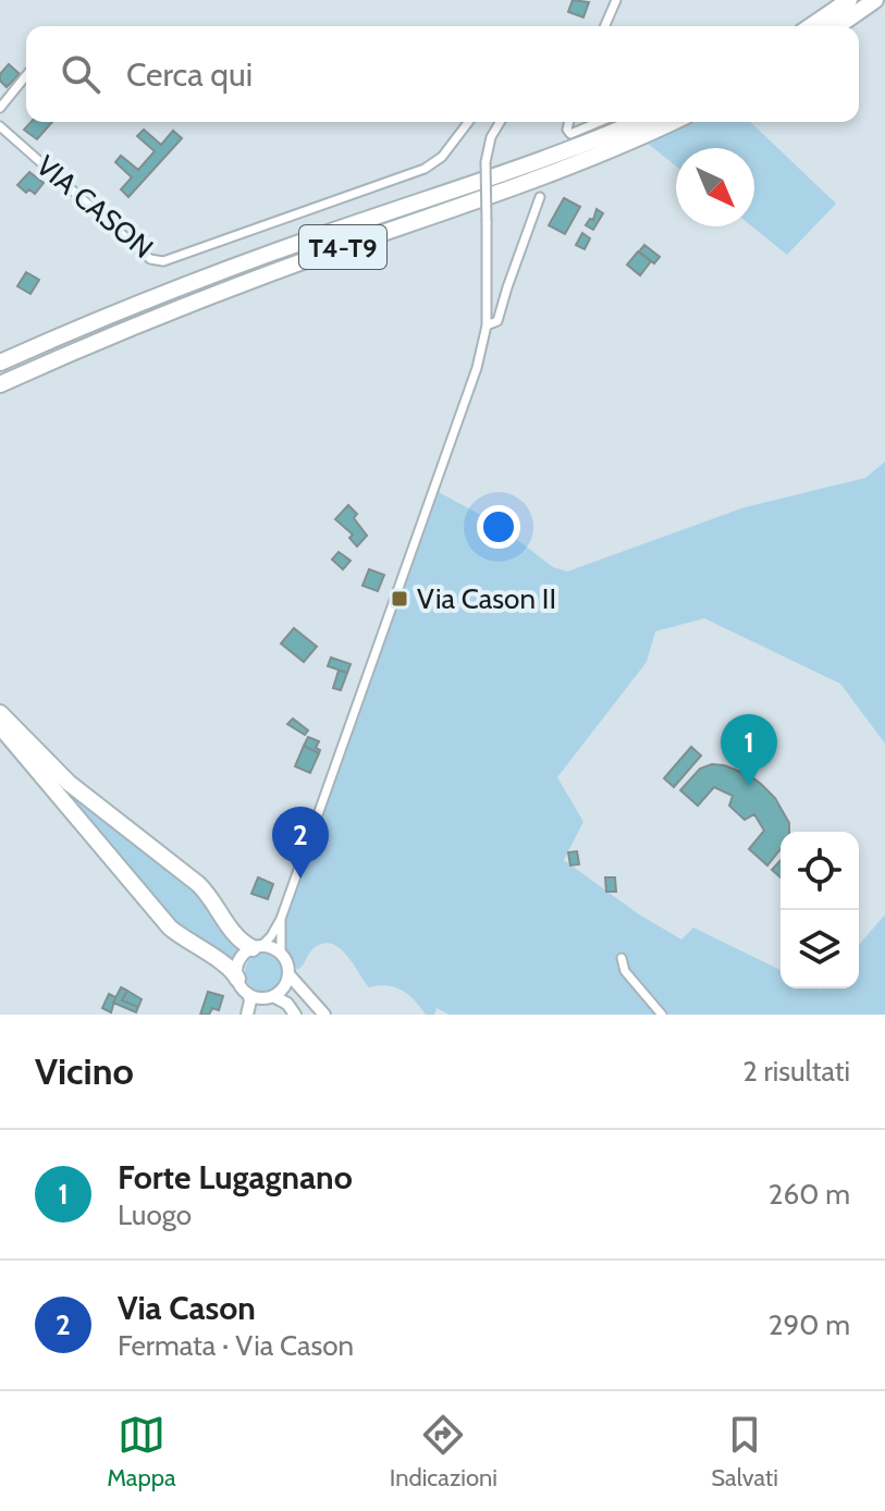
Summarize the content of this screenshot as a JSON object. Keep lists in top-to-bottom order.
{
  "streets": {
    "highway": ["T4-T9"],
    "street": ["VIA CASON"]
  },
  "places": {
    "transit": ["Via Cason II"]
  },
  "north": "bottom right",
  "page": {
    "search": "Cerca qui",
    "pins": ["1", "2"],
    "heading": ["Vicino", "2 risultati"],
    "list": [
      {
        "mark": "1",
        "name": "Forte Lugagnano",
        "note": "Luogo",
        "value": "260 m"
      },
      {
        "mark": "2",
        "name": "Via Cason",
        "note": "Fermata · Via Cason",
        "value": "290 m"
      }
    ],
    "nav": ["Mappa", "Indicazioni", "Salvati"]
  }
}
